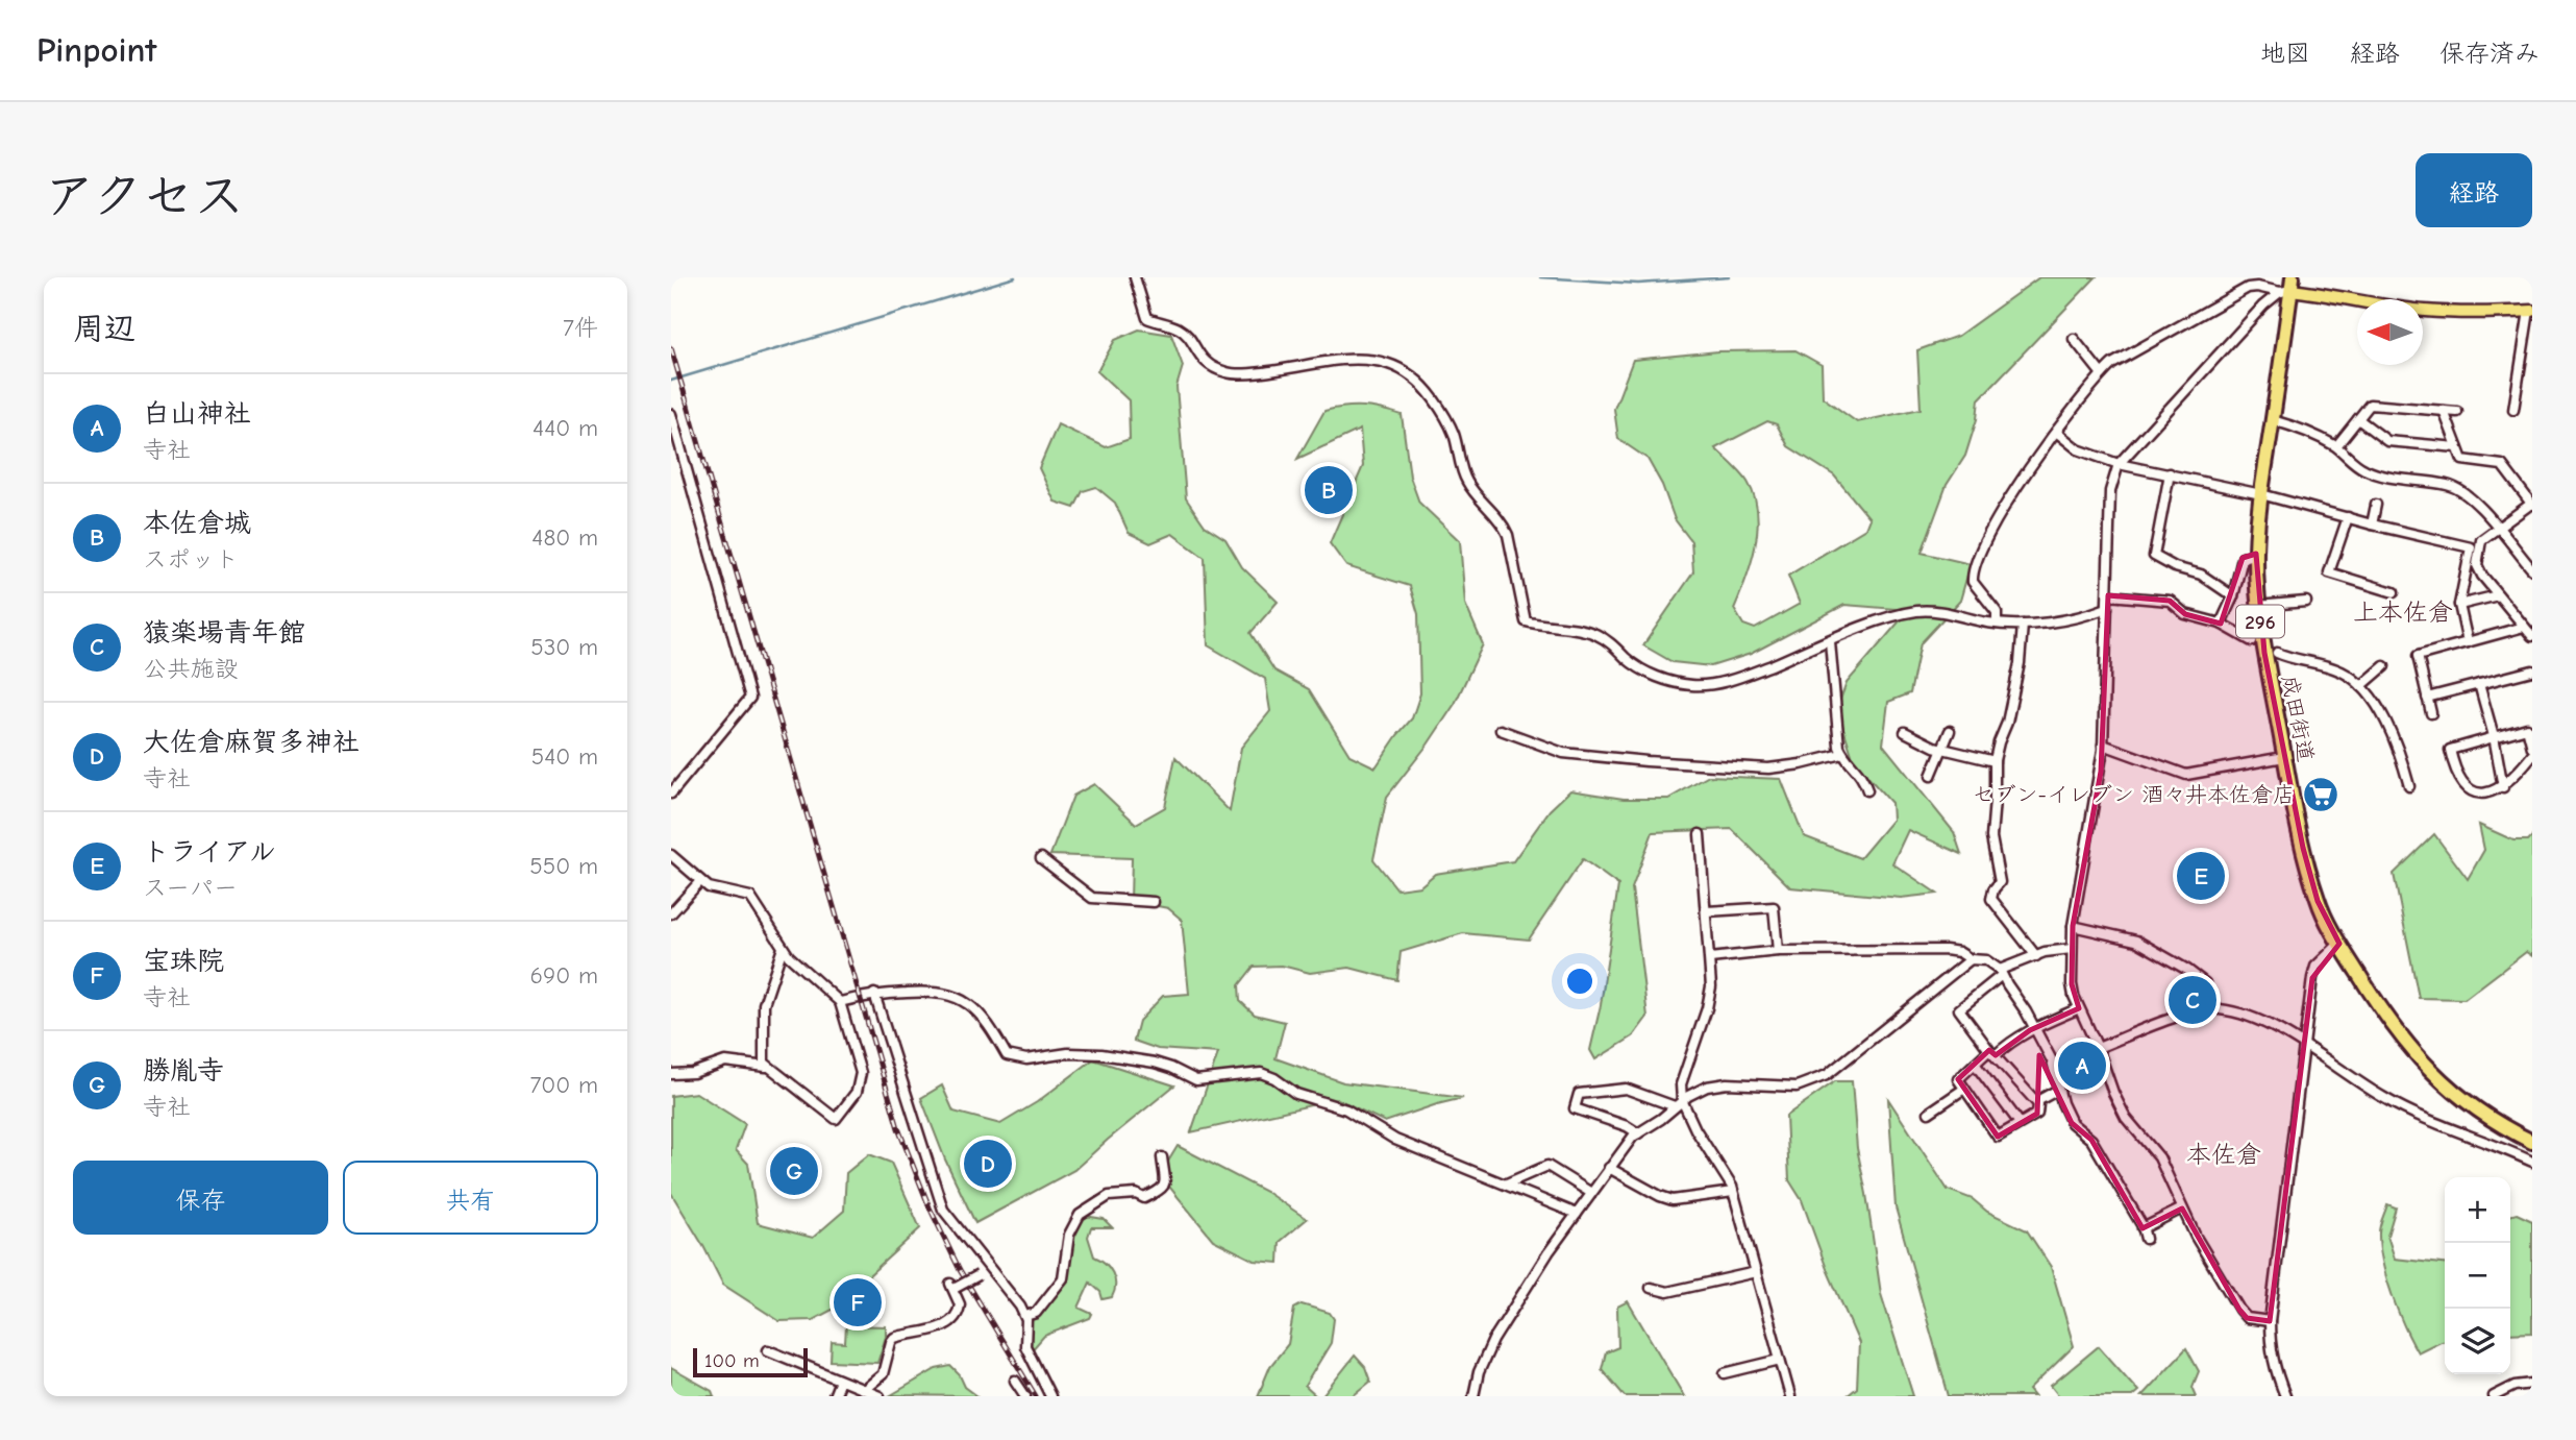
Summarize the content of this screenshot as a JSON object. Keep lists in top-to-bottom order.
{
  "streets": {
    "highway": ["296", "成田街道"]
  },
  "crossings": [
    ["296", "成田街道"]
  ],
  "districts": ["上本佐倉", "本佐倉"],
  "places": {
    "supermarket": ["セブン-イレブン 酒々井本佐倉店"]
  },
  "scale_bar": "100 m",
  "north": "left",
  "page": {
    "header": "Pinpoint",
    "nav": ["地図", "経路", "保存済み"],
    "title": "アクセス",
    "buttons": [
      "経路",
      ["保存", "共有"]
    ],
    "heading": ["周辺", "7件"],
    "list": [
      {
        "mark": "A",
        "name": "白山神社",
        "note": "寺社",
        "value": "440 m"
      },
      {
        "mark": "B",
        "name": "本佐倉城",
        "note": "スポット",
        "value": "480 m"
      },
      {
        "mark": "C",
        "name": "猿楽場青年館",
        "note": "公共施設",
        "value": "530 m"
      },
      {
        "mark": "D",
        "name": "大佐倉麻賀多神社",
        "note": "寺社",
        "value": "540 m"
      },
      {
        "mark": "E",
        "name": "トライアル",
        "note": "スーパー",
        "value": "550 m"
      },
      {
        "mark": "F",
        "name": "宝珠院",
        "note": "寺社",
        "value": "690 m"
      },
      {
        "mark": "G",
        "name": "勝胤寺",
        "note": "寺社",
        "value": "700 m"
      }
    ],
    "pins": [
      "B",
      "E",
      "C",
      "A",
      "D",
      "G",
      "F"
    ],
    "map_buttons": ["+", "−"],
    "scale": "100 m"
  }
}
